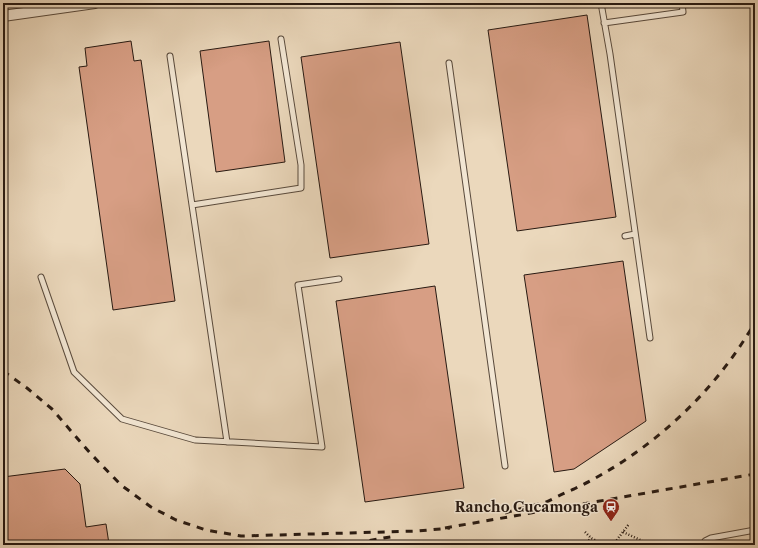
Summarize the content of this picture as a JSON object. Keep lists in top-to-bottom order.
{
  "places": {
    "station": ["Rancho Cucamonga"]
  }
}
